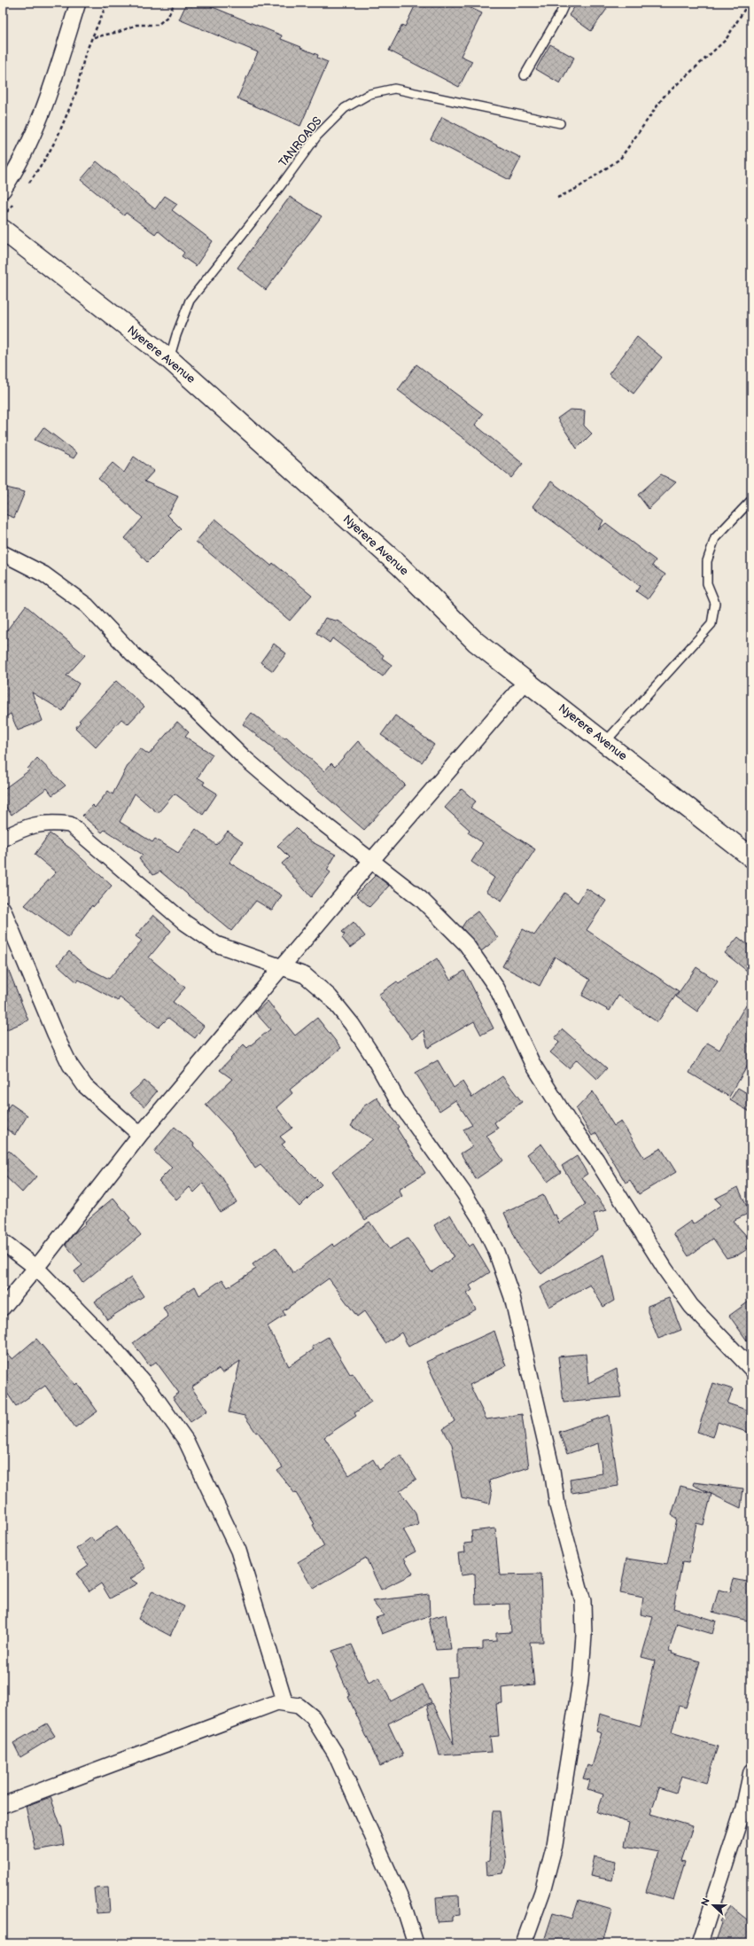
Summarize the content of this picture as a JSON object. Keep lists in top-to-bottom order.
{
  "streets": {
    "main road": ["Nyerere Avenue"],
    "lane": ["TANROADS"]
  },
  "crossings": [
    ["TANROADS", "Nyerere Avenue"]
  ],
  "north": "left"
}
